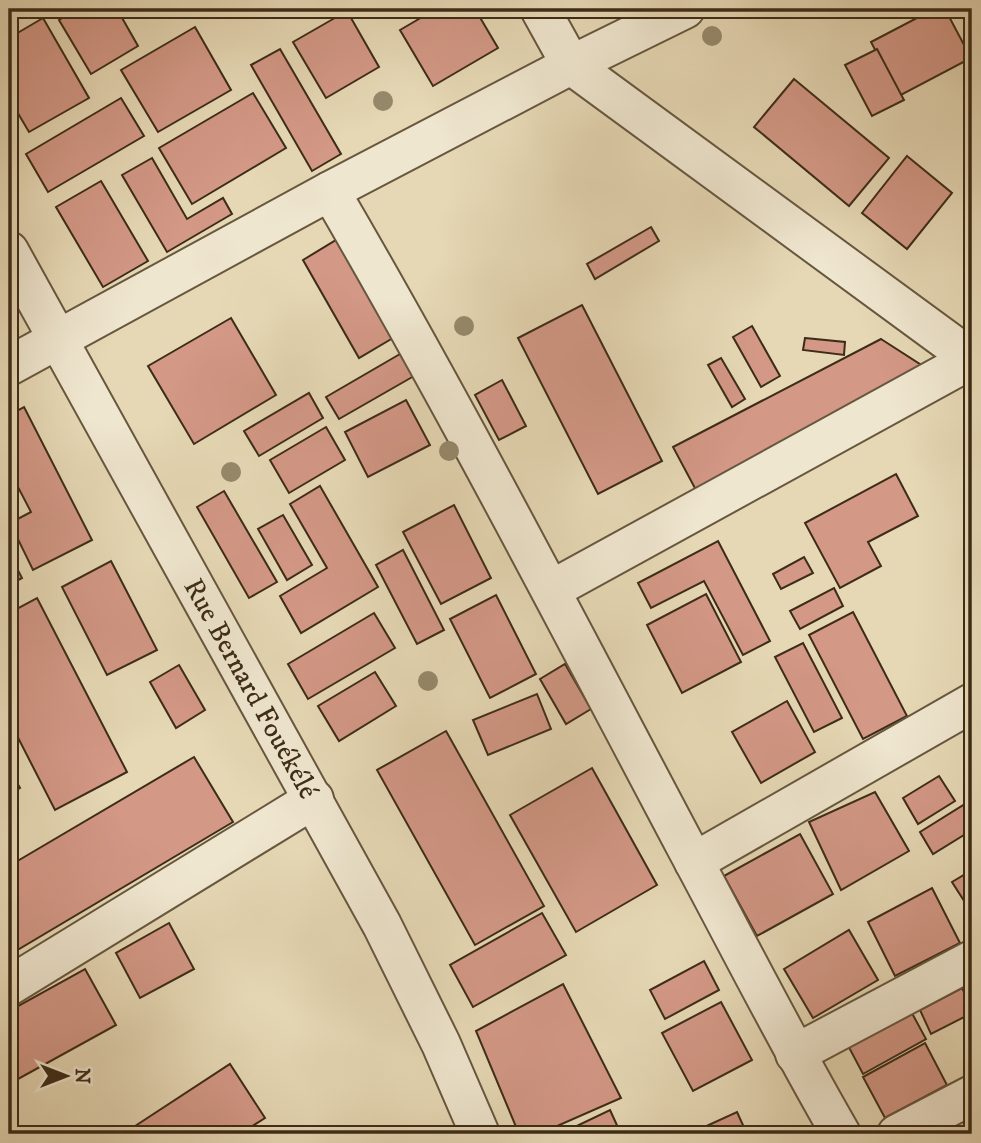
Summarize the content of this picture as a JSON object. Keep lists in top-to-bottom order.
{
  "streets": {
    "street": ["Rue Bernard Fouékélé"]
  },
  "north": "right"
}
